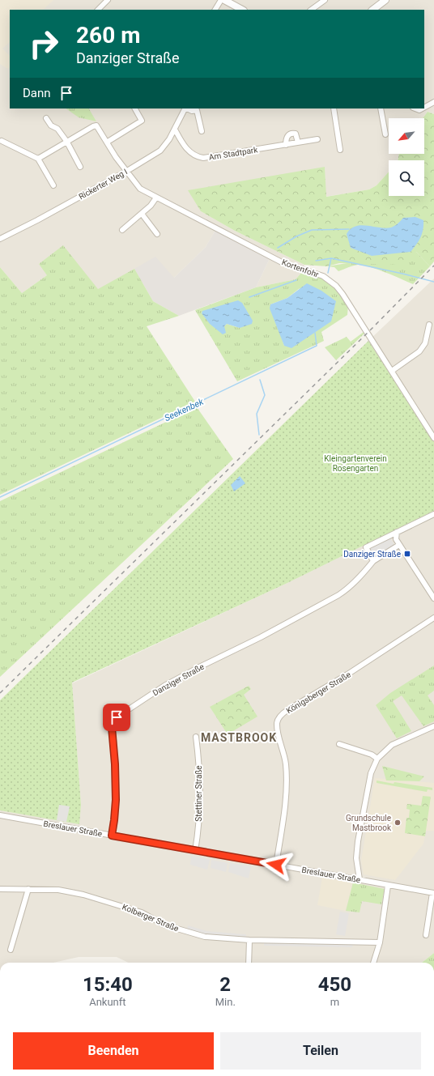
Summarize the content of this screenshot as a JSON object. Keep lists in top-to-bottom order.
{
  "streets": {
    "street": [
      "Am Stadtpark",
      "Rickerter Weg I",
      "Kortenfohr",
      "Danziger Straße",
      "Königsberger Straße",
      "Stettiner Straße",
      "Breslauer Straße",
      "Kolberger Straße"
    ]
  },
  "crossings": [
    ["Am Stadtpark", "Rickerter Weg I"],
    ["Rickerter Weg I", "Kortenfohr"],
    ["Danziger Straße", "Breslauer Straße"],
    ["Königsberger Straße", "Breslauer Straße"],
    ["Stettiner Straße", "Breslauer Straße"]
  ],
  "districts": ["MASTBROOK"],
  "water": ["Seekenbek"],
  "parks": ["Kleingartenverein Rosengarten"],
  "places": {
    "transit": ["Danziger Straße"],
    "other": ["Grundschule Mastbrook"]
  },
  "north": "bottom left",
  "page": {
    "turn": ["260 m", "Danziger Straße"],
    "then": "Dann",
    "eta": [
      "15:40",
      "Ankunft",
      "2",
      "Min.",
      "450",
      "m"
    ],
    "buttons": ["Beenden", "Teilen"]
  }
}
